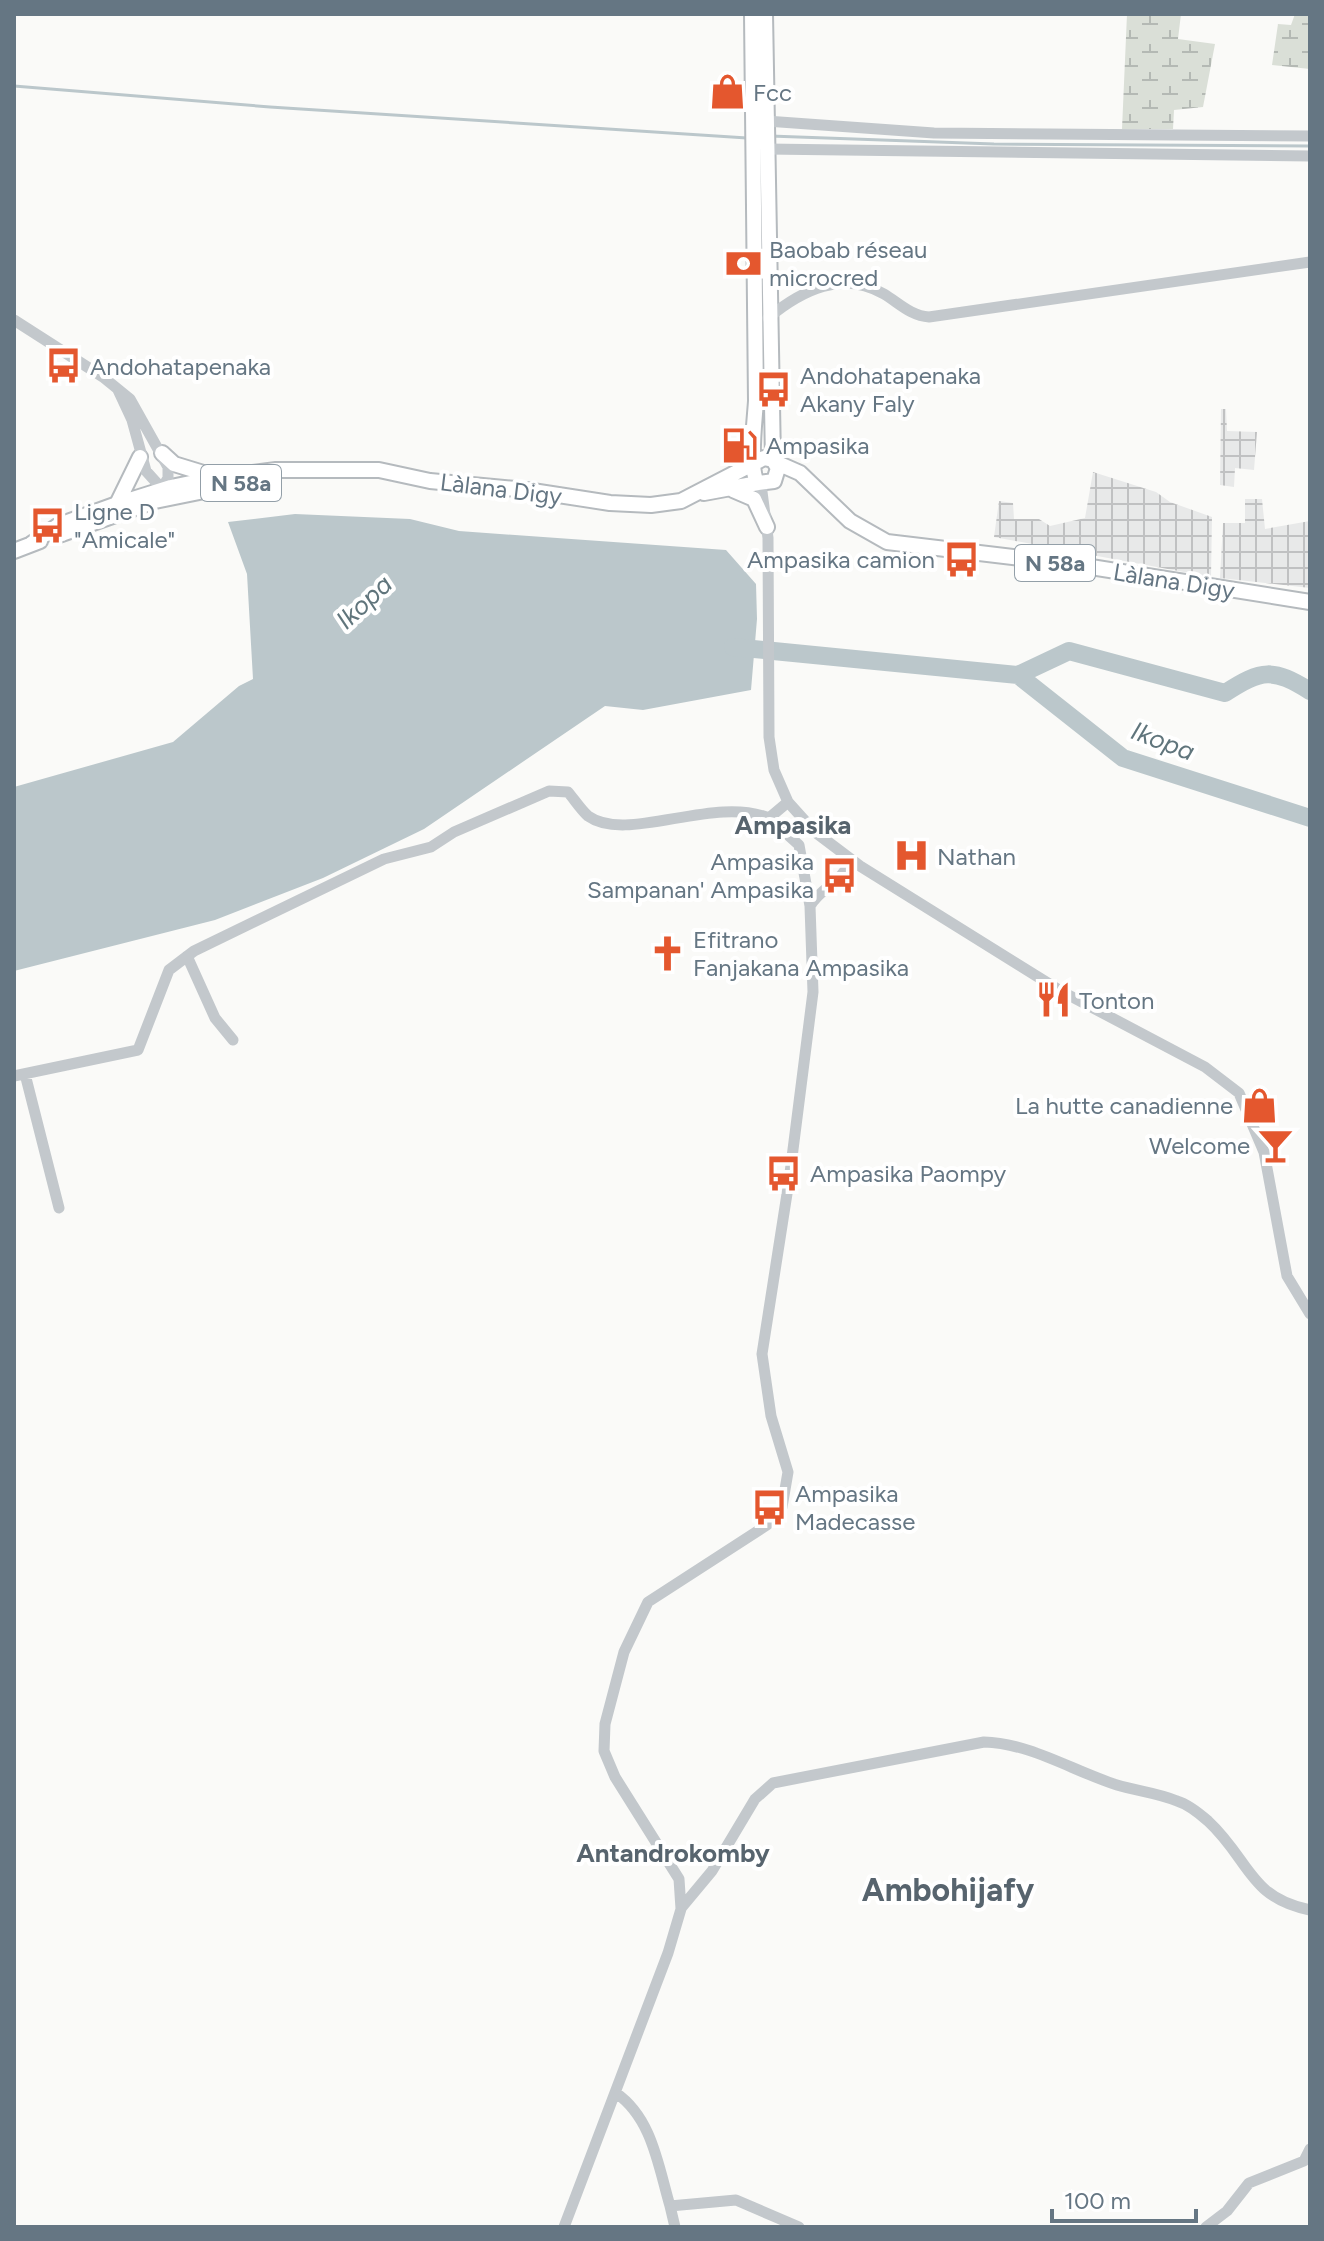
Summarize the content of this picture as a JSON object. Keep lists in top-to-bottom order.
{
  "streets": {
    "main road": ["N 58a", "Làlana Digy"]
  },
  "crossings": [
    ["N 58a", "Làlana Digy"]
  ],
  "districts": ["Ampasika", "Antandrokomby", "Ambohijafy"],
  "water": ["Ikopa"],
  "places": {
    "shop": ["Fcc", "La hutte canadienne"],
    "bank": ["Baobab réseau microcred"],
    "bus stop": [
      "Andohatapenaka",
      "Andohatapenaka Akany Faly",
      "Ligne D \"Amicale\"",
      "Ampasika camion",
      "Ampasika Sampanan' Ampasika",
      "Ampasika Paompy",
      "Ampasika Madecasse"
    ],
    "fuel station": ["Ampasika"],
    "hospital": ["Nathan"],
    "church": ["Efitrano Fanjakana Ampasika"],
    "restaurant": ["Tonton"],
    "bar": ["Welcome"]
  },
  "scale_bar": "100 m"
}
